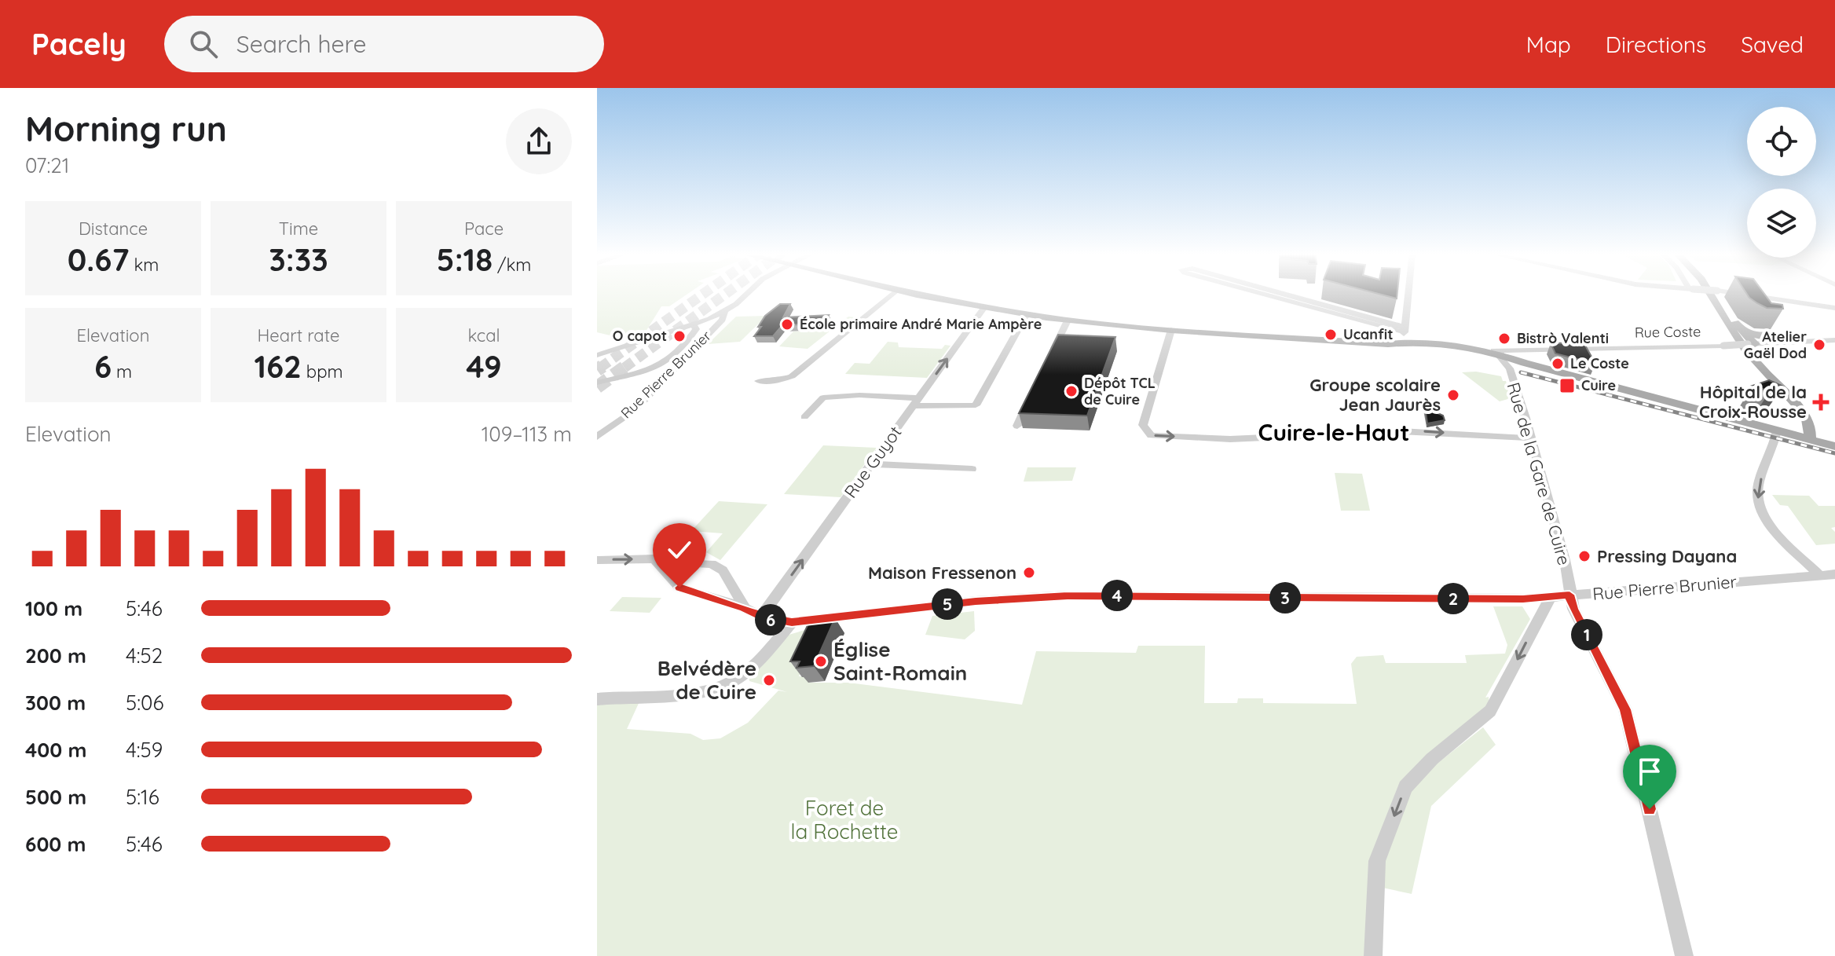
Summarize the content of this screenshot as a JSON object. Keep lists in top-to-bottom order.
{
  "streets": {
    "main road": ["Rue Coste"],
    "street": ["Rue Pierre Brunier", "Rue Guyot", "Rue de la Gare de Cuire"]
  },
  "crossings": [
    ["Rue Coste", "Rue Guyot"],
    ["Rue Coste", "Rue de la Gare de Cuire"],
    ["Rue Pierre Brunier", "Rue Guyot"],
    ["Rue Pierre Brunier", "Rue de la Gare de Cuire"]
  ],
  "districts": ["Cuire-le-Haut"],
  "parks": ["Foret de la Rochette"],
  "places": {
    "other": [
      "École primaire André Marie Ampère",
      "Ucanfit",
      "O capot",
      "Bistrò Valenti",
      "Atelier Gaël Dod",
      "Le Coste",
      "Dépôt TCL de Cuire",
      "Groupe scolaire Jean Jaurès",
      "Pressing Dayana",
      "Maison Fressenon",
      "Église Saint-Romain",
      "Belvédère de Cuire"
    ],
    "transit": ["Cuire"],
    "health": ["Hôpital de la Croix-Rousse"]
  },
  "page": {
    "header": "Pacely",
    "search": "Search here",
    "nav": ["Map", "Directions", "Saved"],
    "heading": ["Morning run", "07:21"],
    "stats": [
      ["Distance", "0.67 km"],
      ["Time", "3:33"],
      ["Pace", "5:18 /km"],
      ["Elevation", "6 m"],
      ["Heart rate", "162 bpm"],
      ["kcal", "49"]
    ],
    "chart": ["Elevation", "109–113 m"],
    "pins": [
      "4",
      "3",
      "2",
      "5",
      "6",
      "1"
    ],
    "list": [
      {
        "name": "100 m",
        "note": "5:46"
      },
      {
        "name": "200 m",
        "note": "4:52"
      },
      {
        "name": "300 m",
        "note": "5:06"
      },
      {
        "name": "400 m",
        "note": "4:59"
      },
      {
        "name": "500 m",
        "note": "5:16"
      },
      {
        "name": "600 m",
        "note": "5:46"
      }
    ]
  }
}
